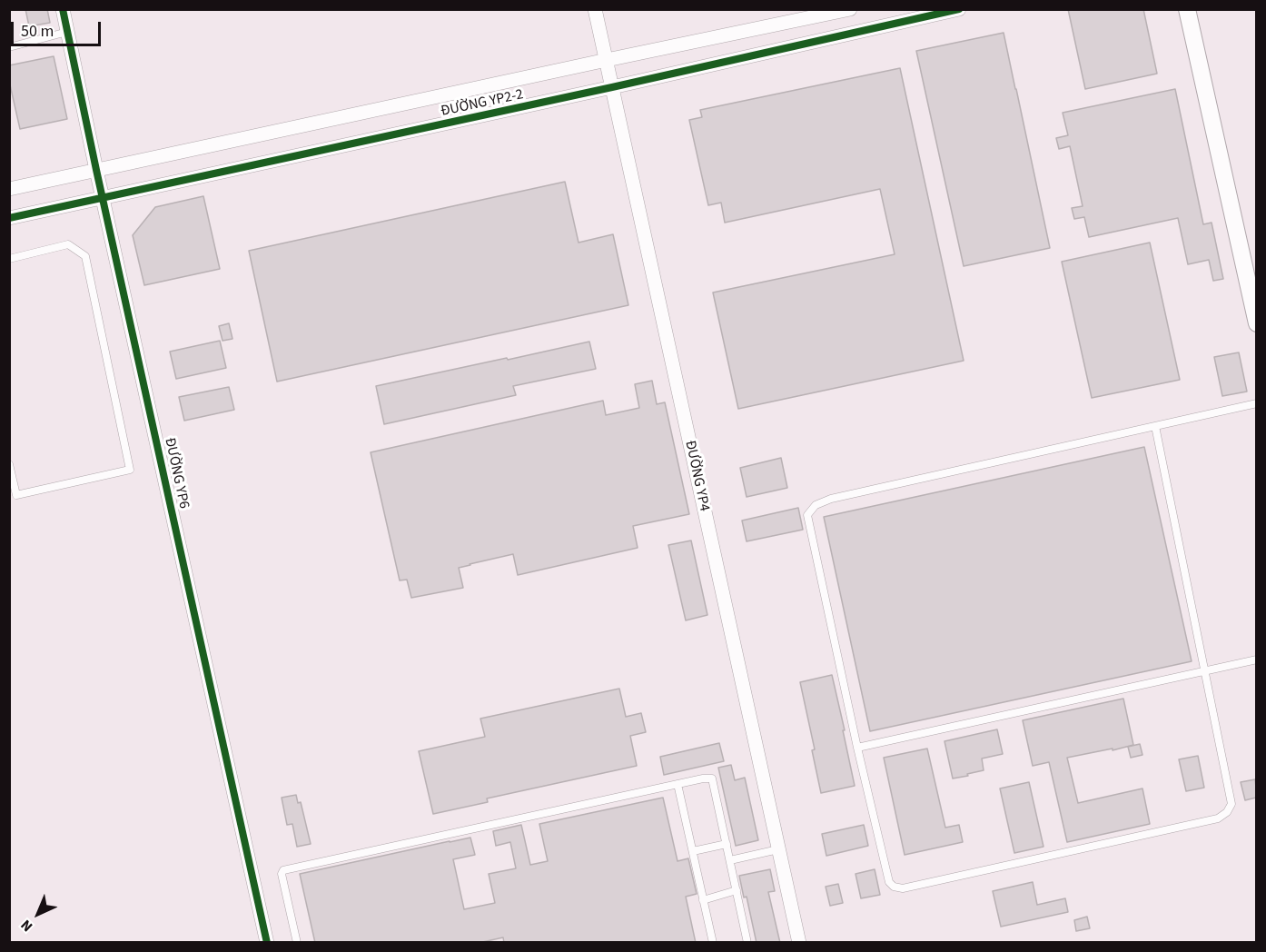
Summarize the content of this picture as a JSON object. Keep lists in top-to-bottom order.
{
  "streets": {
    "street": ["ĐƯỜNG YP2-2", "ĐƯỜNG YP6", "ĐƯỜNG YP4"]
  },
  "crossings": [
    ["ĐƯỜNG YP2-2", "ĐƯỜNG YP6"],
    ["ĐƯỜNG YP2-2", "ĐƯỜNG YP4"]
  ],
  "scale_bar": "50 m",
  "north": "bottom left"
}
